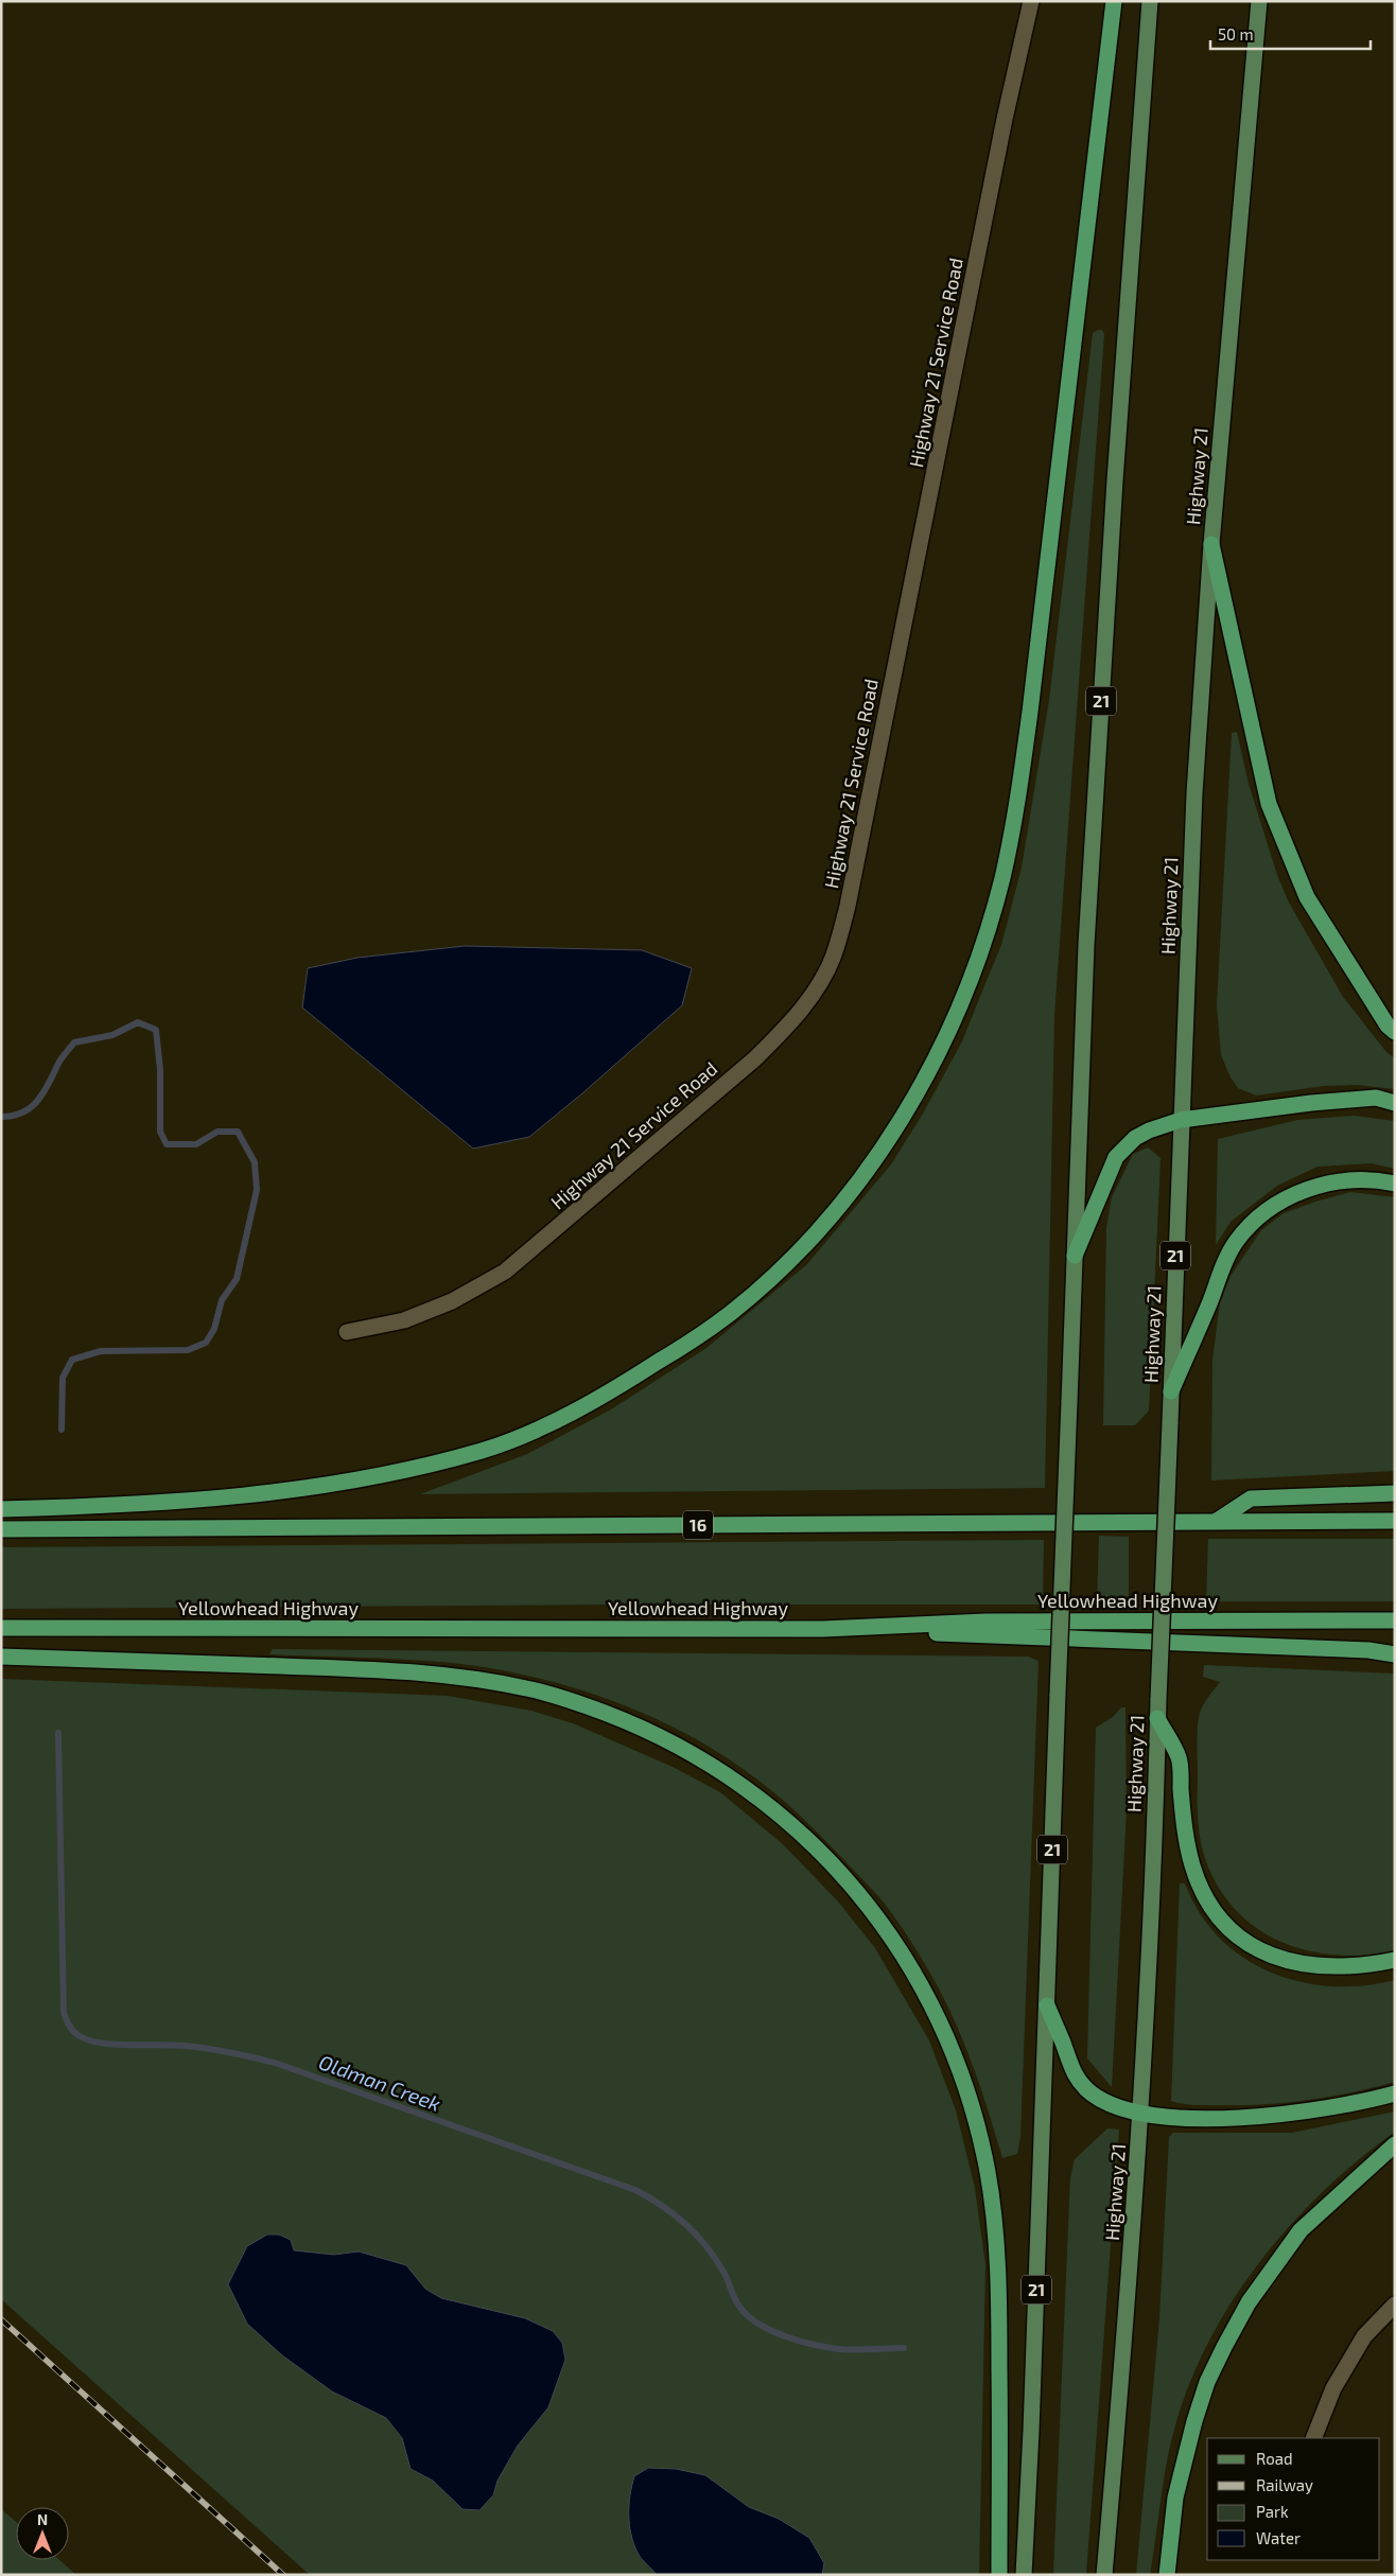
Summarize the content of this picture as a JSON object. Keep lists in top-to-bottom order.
{
  "streets": {
    "highway": ["16", "Yellowhead Highway"],
    "main road": ["Highway 21", "21"],
    "street": ["Highway 21 Service Road"]
  },
  "water": ["Oldman Creek"],
  "legend": [
    "Road",
    "Railway",
    "Park",
    "Water"
  ],
  "scale_bar": "50 m",
  "north": "top"
}
